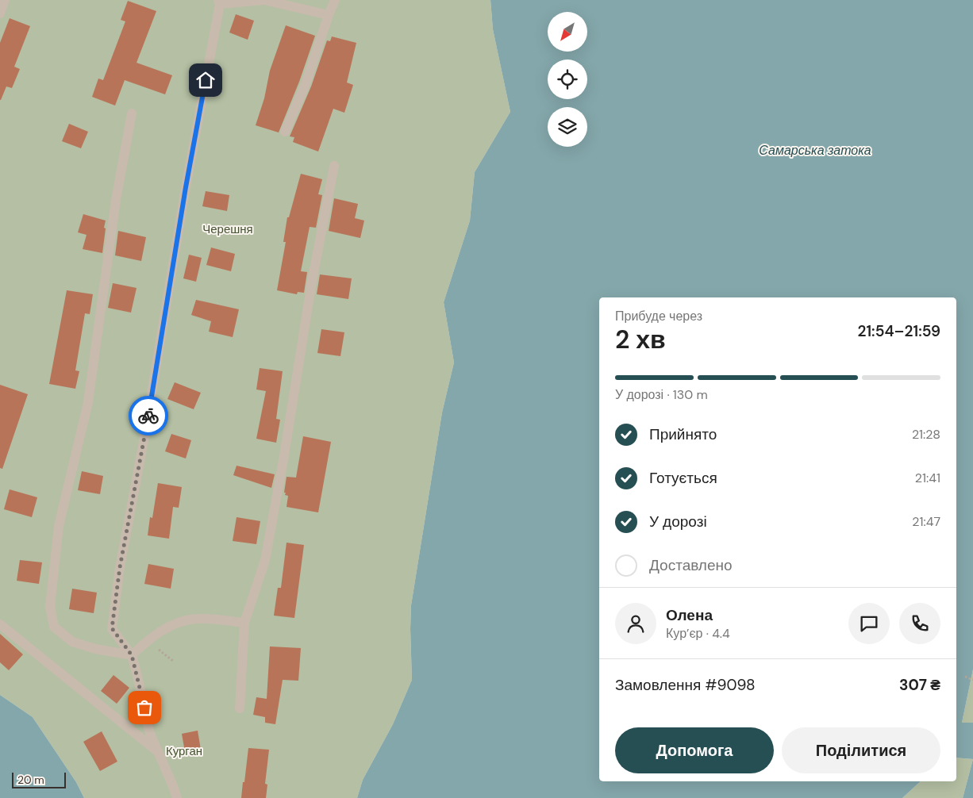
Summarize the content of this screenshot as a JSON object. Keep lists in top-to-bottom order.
{
  "water": ["Самарська затока"],
  "parks": ["Черешня", "Курган"],
  "scale_bar": "20 m",
  "north": "bottom left",
  "page": {
    "heading": ["2 хв", "Прибуде через", "21:54–21:59"],
    "panel": [
      "Олена",
      "Кур’єр · 4.4",
      "Замовлення #9098",
      "307 ₴"
    ],
    "bar": "У дорозі · 130 m",
    "list": [
      ["Прийнято", "21:28"],
      ["Готується", "21:41"],
      ["У дорозі", "21:47"],
      "Доставлено"
    ],
    "buttons": ["Допомога", "Поділитися"],
    "scale": "20 m"
  }
}
